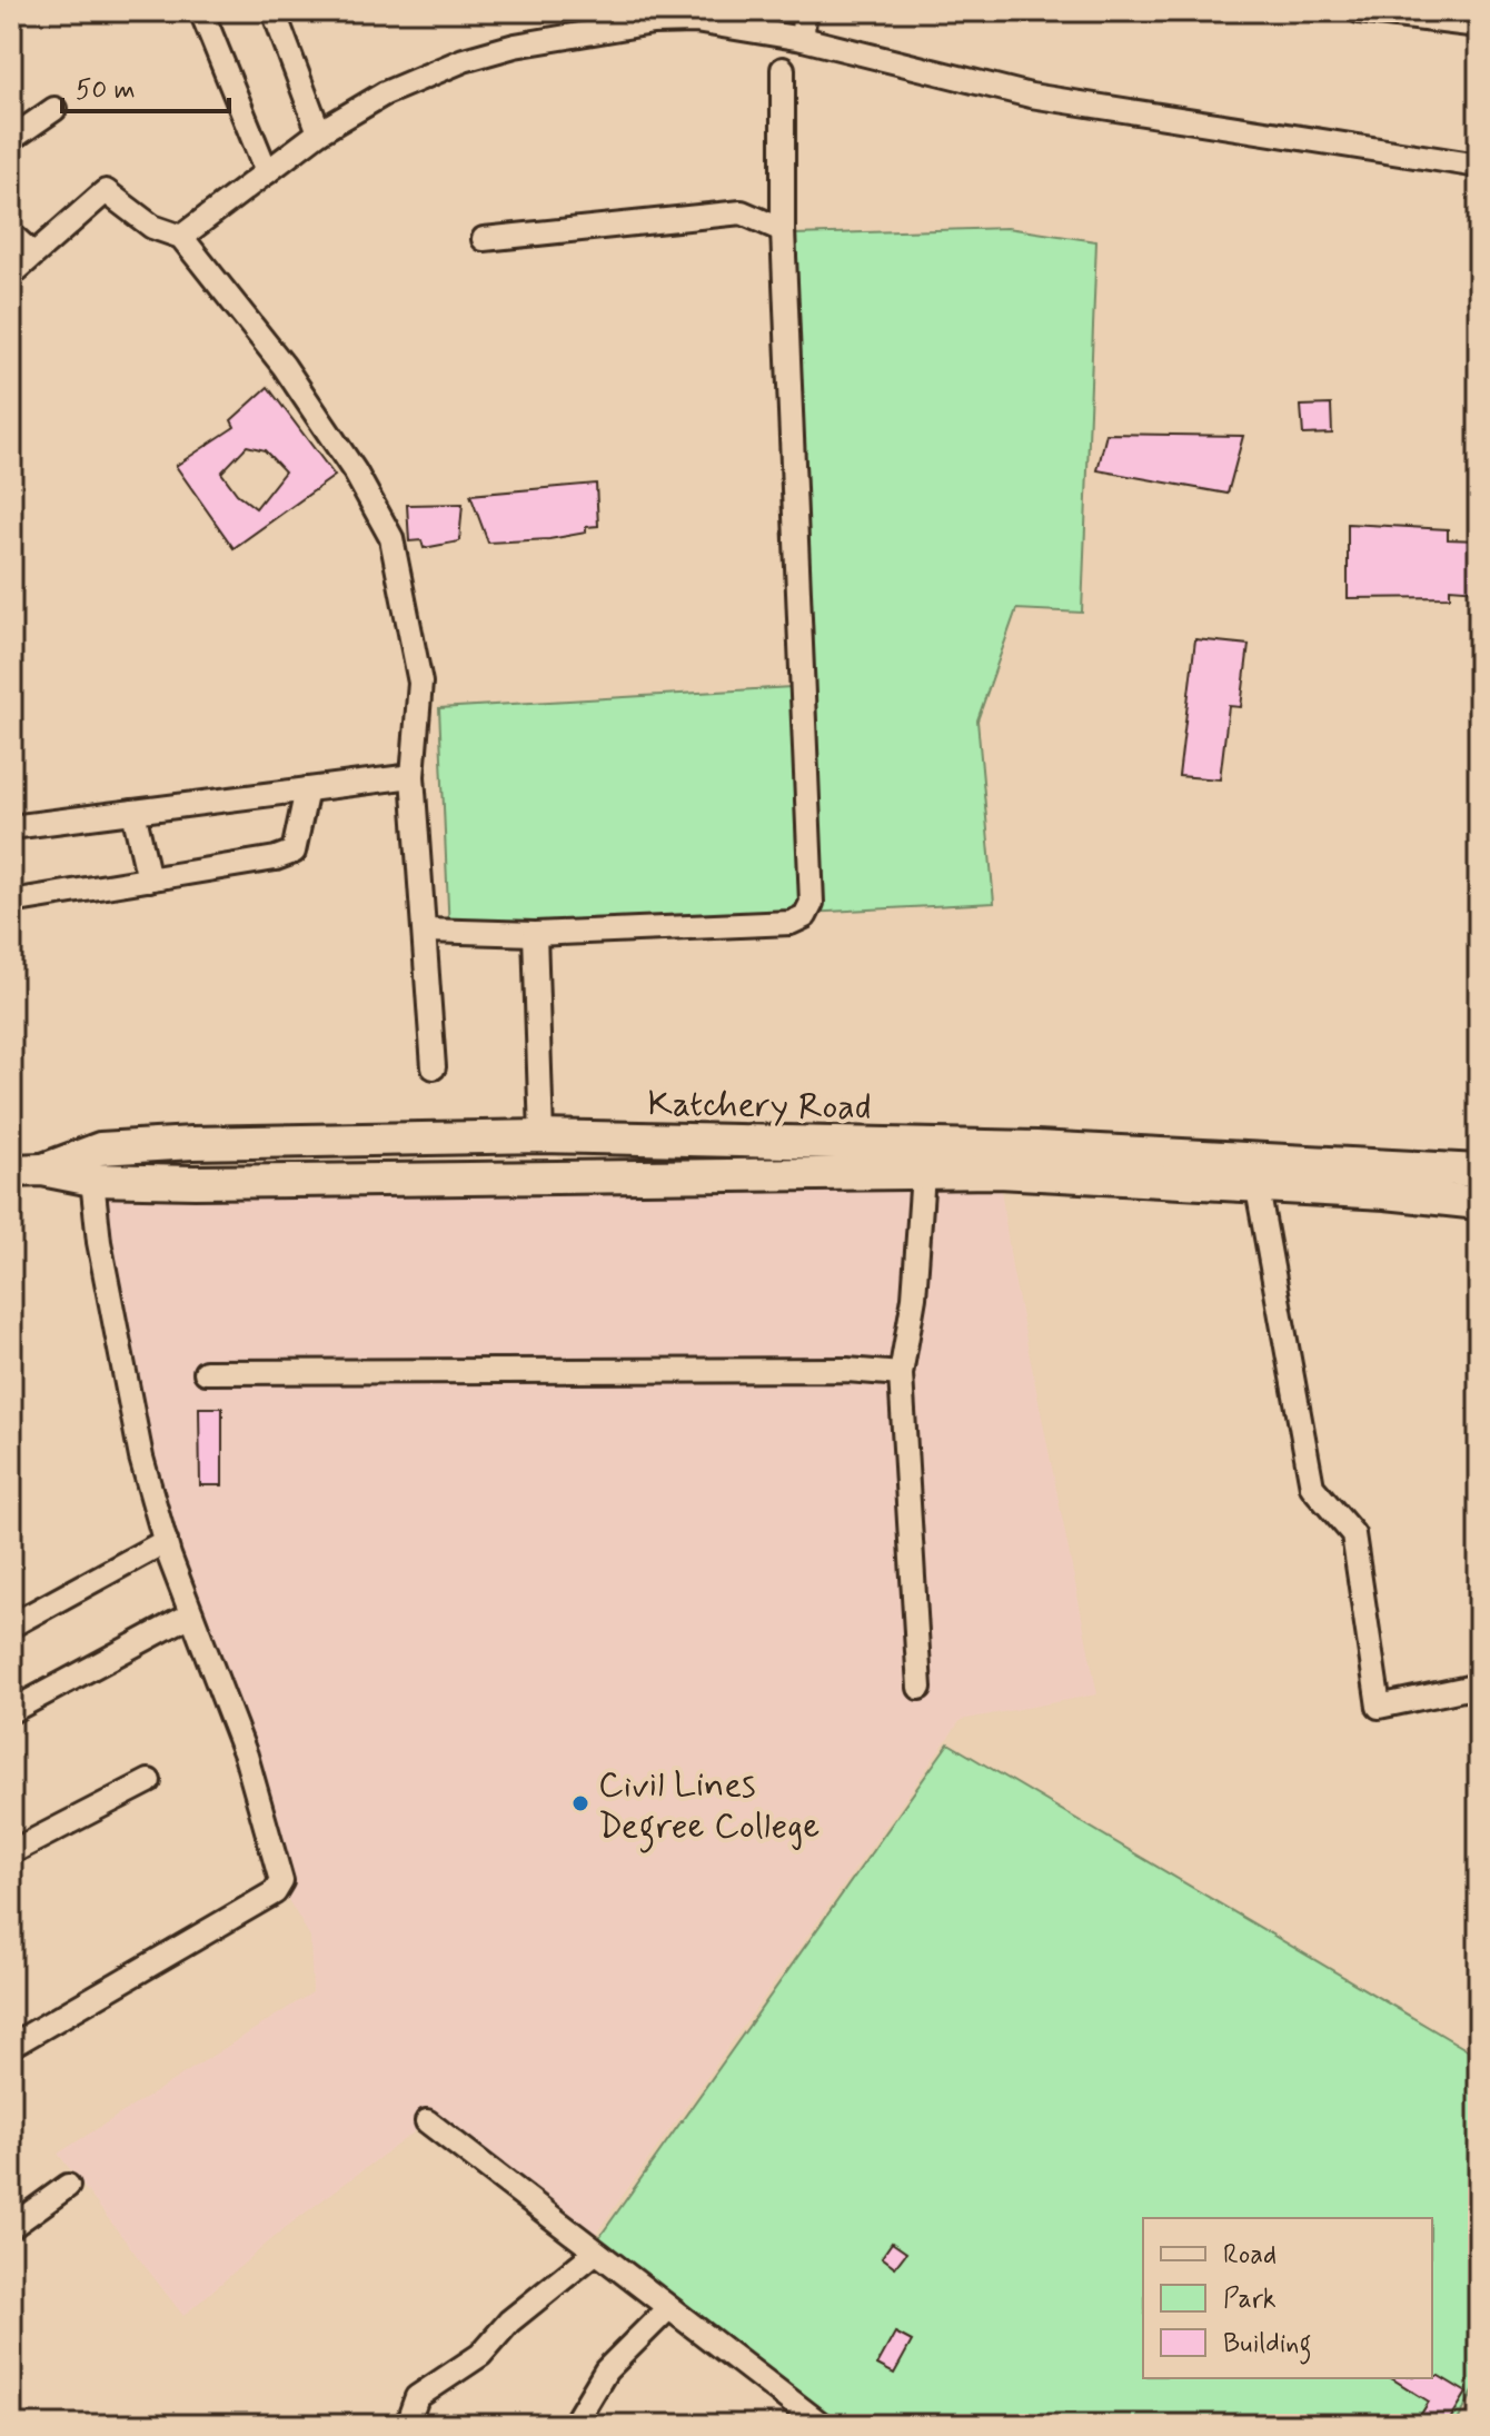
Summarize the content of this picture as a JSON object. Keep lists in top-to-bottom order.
{
  "streets": {
    "main road": ["Katchery Road"]
  },
  "places": ["Civil Lines Degree College"],
  "legend": ["Road", "Park", "Building"],
  "scale_bar": "50 m"
}
